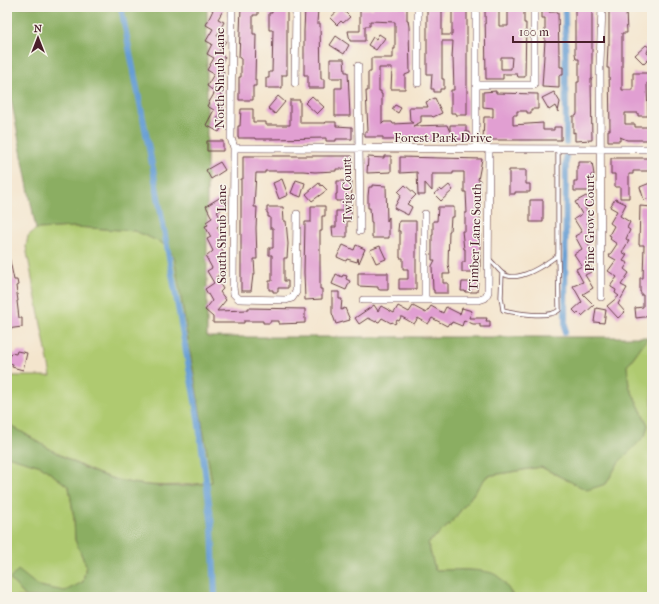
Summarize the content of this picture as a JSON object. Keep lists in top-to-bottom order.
{
  "streets": {
    "street": [
      "North Shrub Lane",
      "Forest Park Drive",
      "Twig Court",
      "Pine Grove Court",
      "South Shrub Lane",
      "Timber Lane South"
    ]
  },
  "crossings": [
    ["North Shrub Lane", "Forest Park Drive"],
    ["North Shrub Lane", "South Shrub Lane"],
    ["Forest Park Drive", "Twig Court"],
    ["Forest Park Drive", "Pine Grove Court"],
    ["Forest Park Drive", "South Shrub Lane"],
    ["Forest Park Drive", "Timber Lane South"]
  ],
  "scale_bar": "100 m",
  "north": "top"
}
